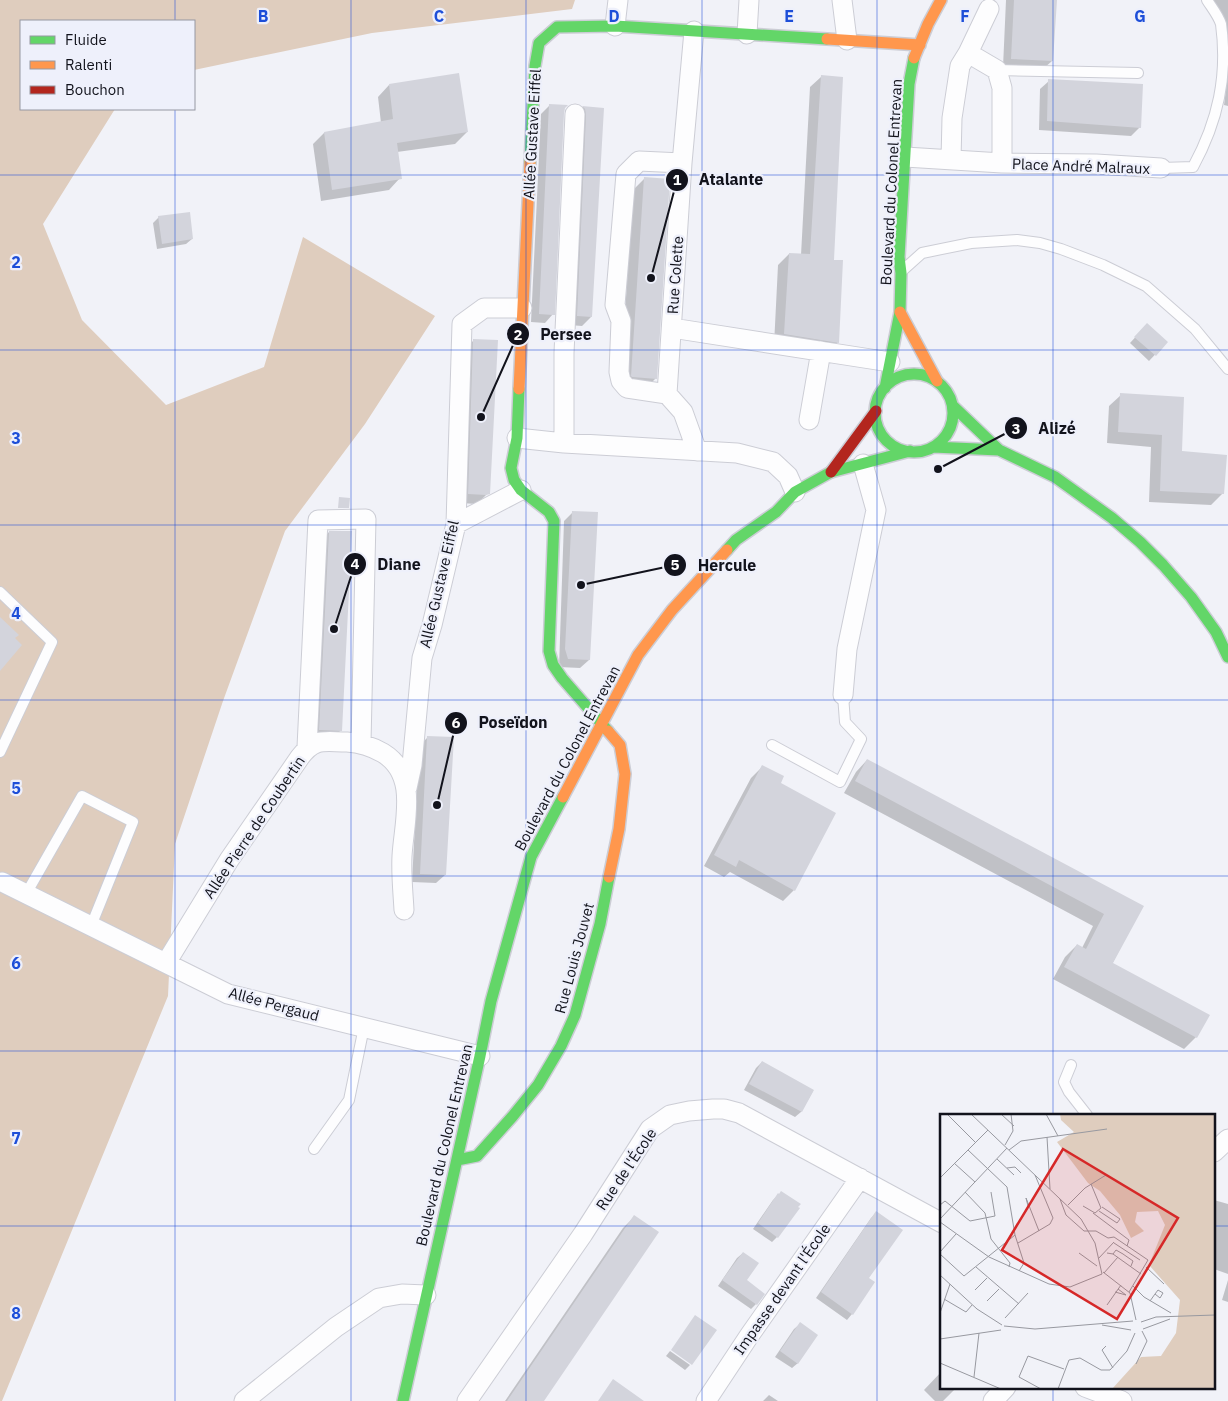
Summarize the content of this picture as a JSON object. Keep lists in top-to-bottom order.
{
  "streets": {
    "street": [
      "Allée Gustave Eiffel",
      "Place André Malraux",
      "Boulevard du Colonel Entrevan",
      "Rue Colette",
      "Allée Pierre de Coubertin",
      "Rue Louis Jouvet",
      "Allée Pergaud",
      "Rue de l'École",
      "Impasse devant l'École"
    ]
  },
  "crossings": [
    ["Allée Gustave Eiffel", "Boulevard du Colonel Entrevan"],
    ["Allée Gustave Eiffel", "Rue Colette"],
    ["Allée Gustave Eiffel", "Allée Pierre de Coubertin"],
    ["Allée Gustave Eiffel", "Rue Louis Jouvet"],
    ["Place André Malraux", "Boulevard du Colonel Entrevan"],
    ["Boulevard du Colonel Entrevan", "Rue Louis Jouvet"],
    ["Boulevard du Colonel Entrevan", "Allée Pergaud"],
    ["Allée Pierre de Coubertin", "Allée Pergaud"],
    ["Rue de l'École", "Impasse devant l'École"]
  ],
  "places": [
    "Atalante",
    "Persee",
    "Alizé",
    "Hercule",
    "Diane",
    "Poseïdon"
  ],
  "legend": ["Fluide", "Ralenti", "Bouchon"],
  "grid": {
    "columns": [
      "B",
      "C",
      "D",
      "E",
      "F",
      "G"
    ],
    "rows": [
      "2",
      "3",
      "4",
      "5",
      "6",
      "7",
      "8"
    ]
  }
}
